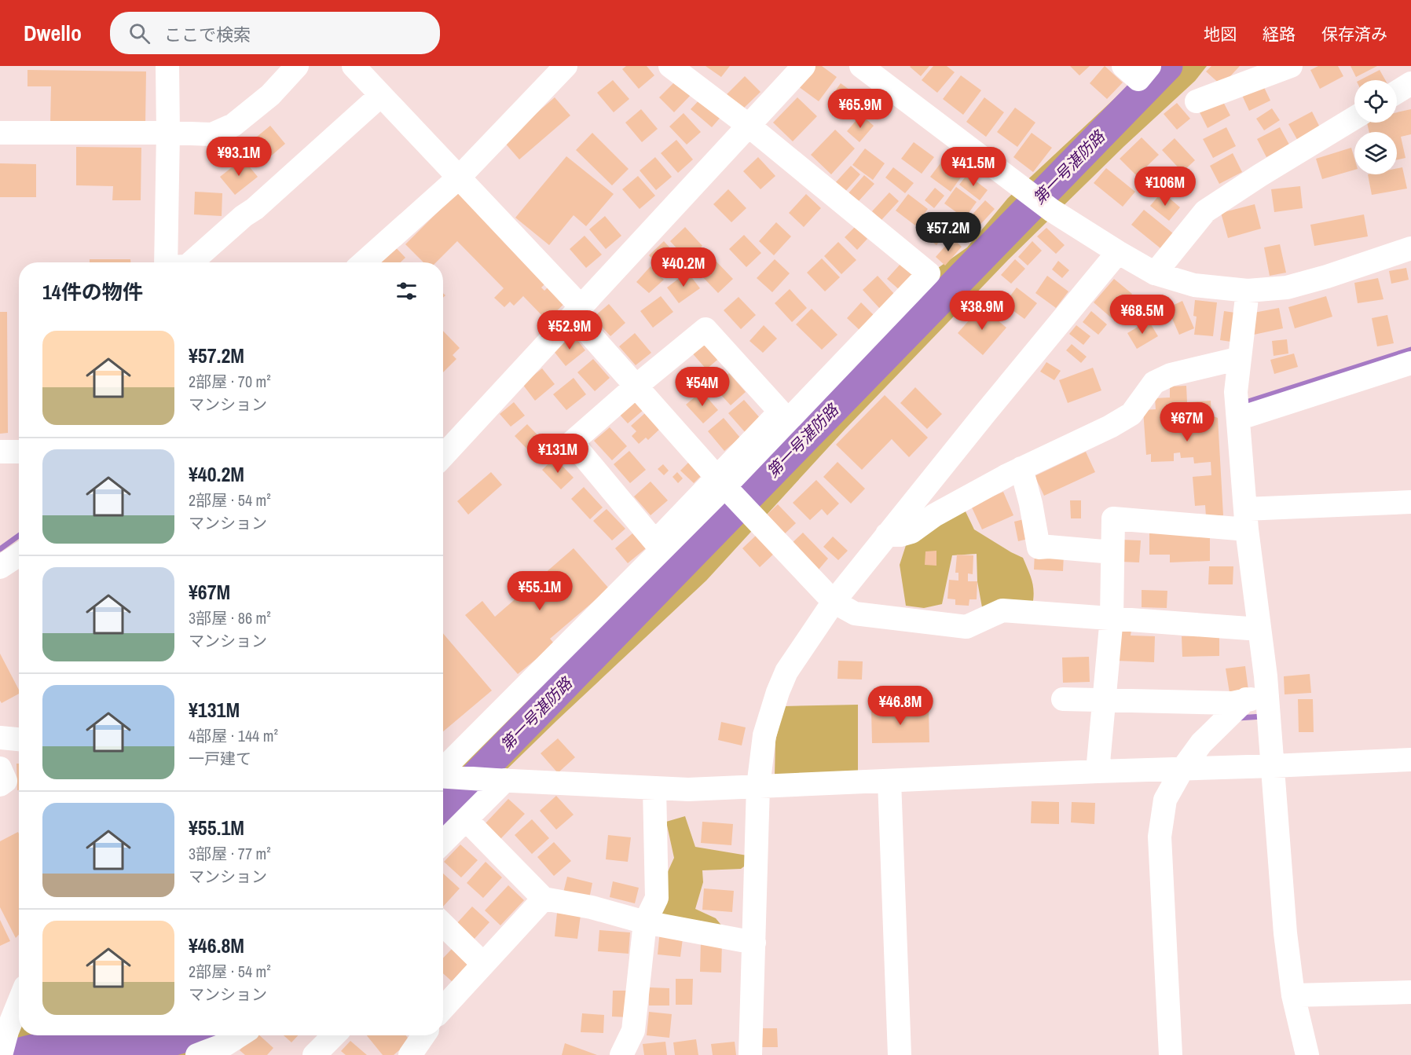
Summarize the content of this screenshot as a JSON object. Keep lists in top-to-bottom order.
{
  "water": ["第一号湛防路"],
  "page": {
    "header": "Dwello",
    "search": "ここで検索",
    "nav": ["地図", "経路", "保存済み"],
    "price": [
      "¥65.9M",
      "¥93.1M",
      "¥41.5M",
      "¥106M",
      "¥57.2M",
      "¥40.2M",
      "¥38.9M",
      "¥68.5M",
      "¥52.9M",
      "¥54M",
      "¥67M",
      "¥131M",
      "¥55.1M",
      "¥46.8M"
    ],
    "heading": "14件の物件",
    "list": [
      {
        "name": "¥57.2M",
        "note": "2部屋 · 70 m² · マンション"
      },
      {
        "name": "¥40.2M",
        "note": "2部屋 · 54 m² · マンション"
      },
      {
        "name": "¥67M",
        "note": "3部屋 · 86 m² · マンション"
      },
      {
        "name": "¥131M",
        "note": "4部屋 · 144 m² · 一戸建て"
      },
      {
        "name": "¥55.1M",
        "note": "3部屋 · 77 m² · マンション"
      },
      {
        "name": "¥46.8M",
        "note": "2部屋 · 54 m² · マンション"
      }
    ]
  }
}
